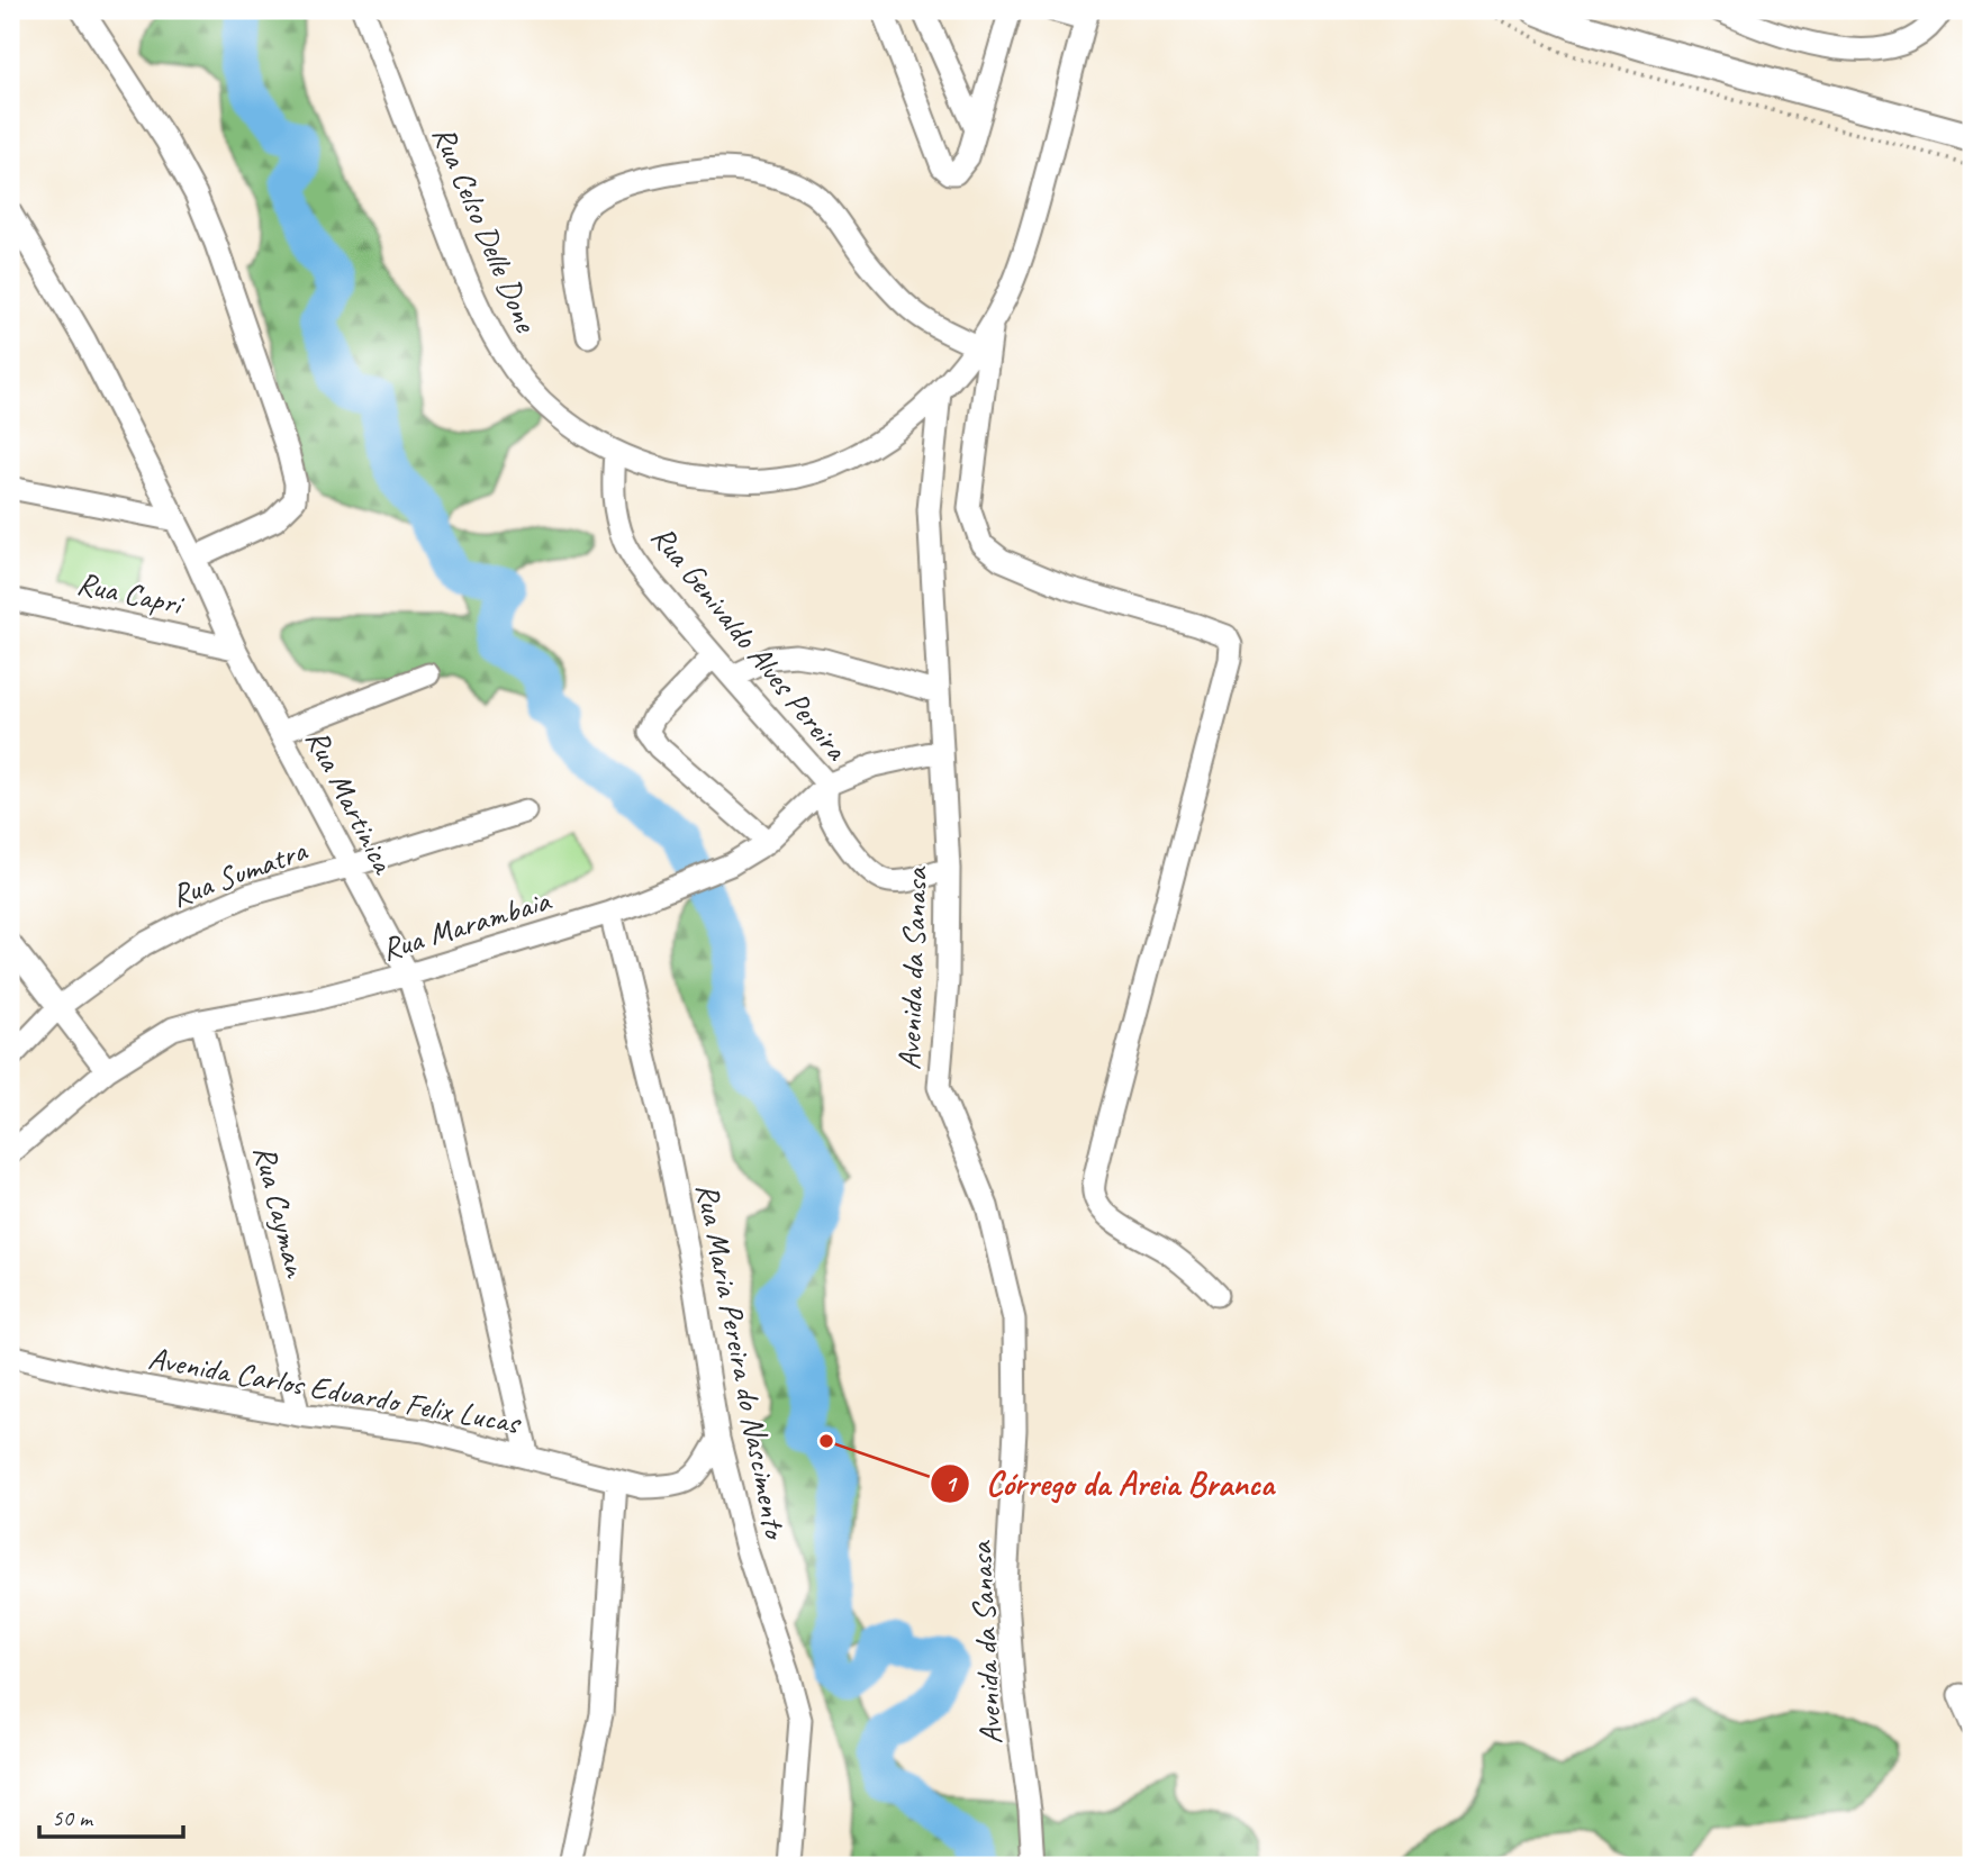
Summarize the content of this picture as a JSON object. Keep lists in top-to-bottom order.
{
  "streets": {
    "street": [
      "Rua Celso Delle Done",
      "Rua Capri",
      "Rua Genivaldo Alves Pereira",
      "Rua Martinica",
      "Rua Sumatra",
      "Rua Marambaia",
      "Avenida da Sanasa",
      "Rua Cayman",
      "Rua Maria Pereira do Nascimento",
      "Avenida Carlos Eduardo Felix Lucas"
    ]
  },
  "crossings": [
    ["Rua Celso Delle Done", "Rua Genivaldo Alves Pereira"],
    ["Rua Celso Delle Done", "Avenida da Sanasa"],
    ["Rua Capri", "Rua Martinica"],
    ["Rua Genivaldo Alves Pereira", "Rua Marambaia"],
    ["Rua Genivaldo Alves Pereira", "Avenida da Sanasa"],
    ["Rua Martinica", "Rua Sumatra"],
    ["Rua Martinica", "Rua Marambaia"],
    ["Rua Martinica", "Avenida Carlos Eduardo Felix Lucas"],
    ["Rua Marambaia", "Avenida da Sanasa"],
    ["Rua Marambaia", "Rua Cayman"],
    ["Rua Marambaia", "Rua Maria Pereira do Nascimento"],
    ["Rua Cayman", "Avenida Carlos Eduardo Felix Lucas"],
    ["Rua Maria Pereira do Nascimento", "Avenida Carlos Eduardo Felix Lucas"]
  ],
  "places": ["Córrego da Areia Branca"],
  "scale_bar": "50 m"
}
